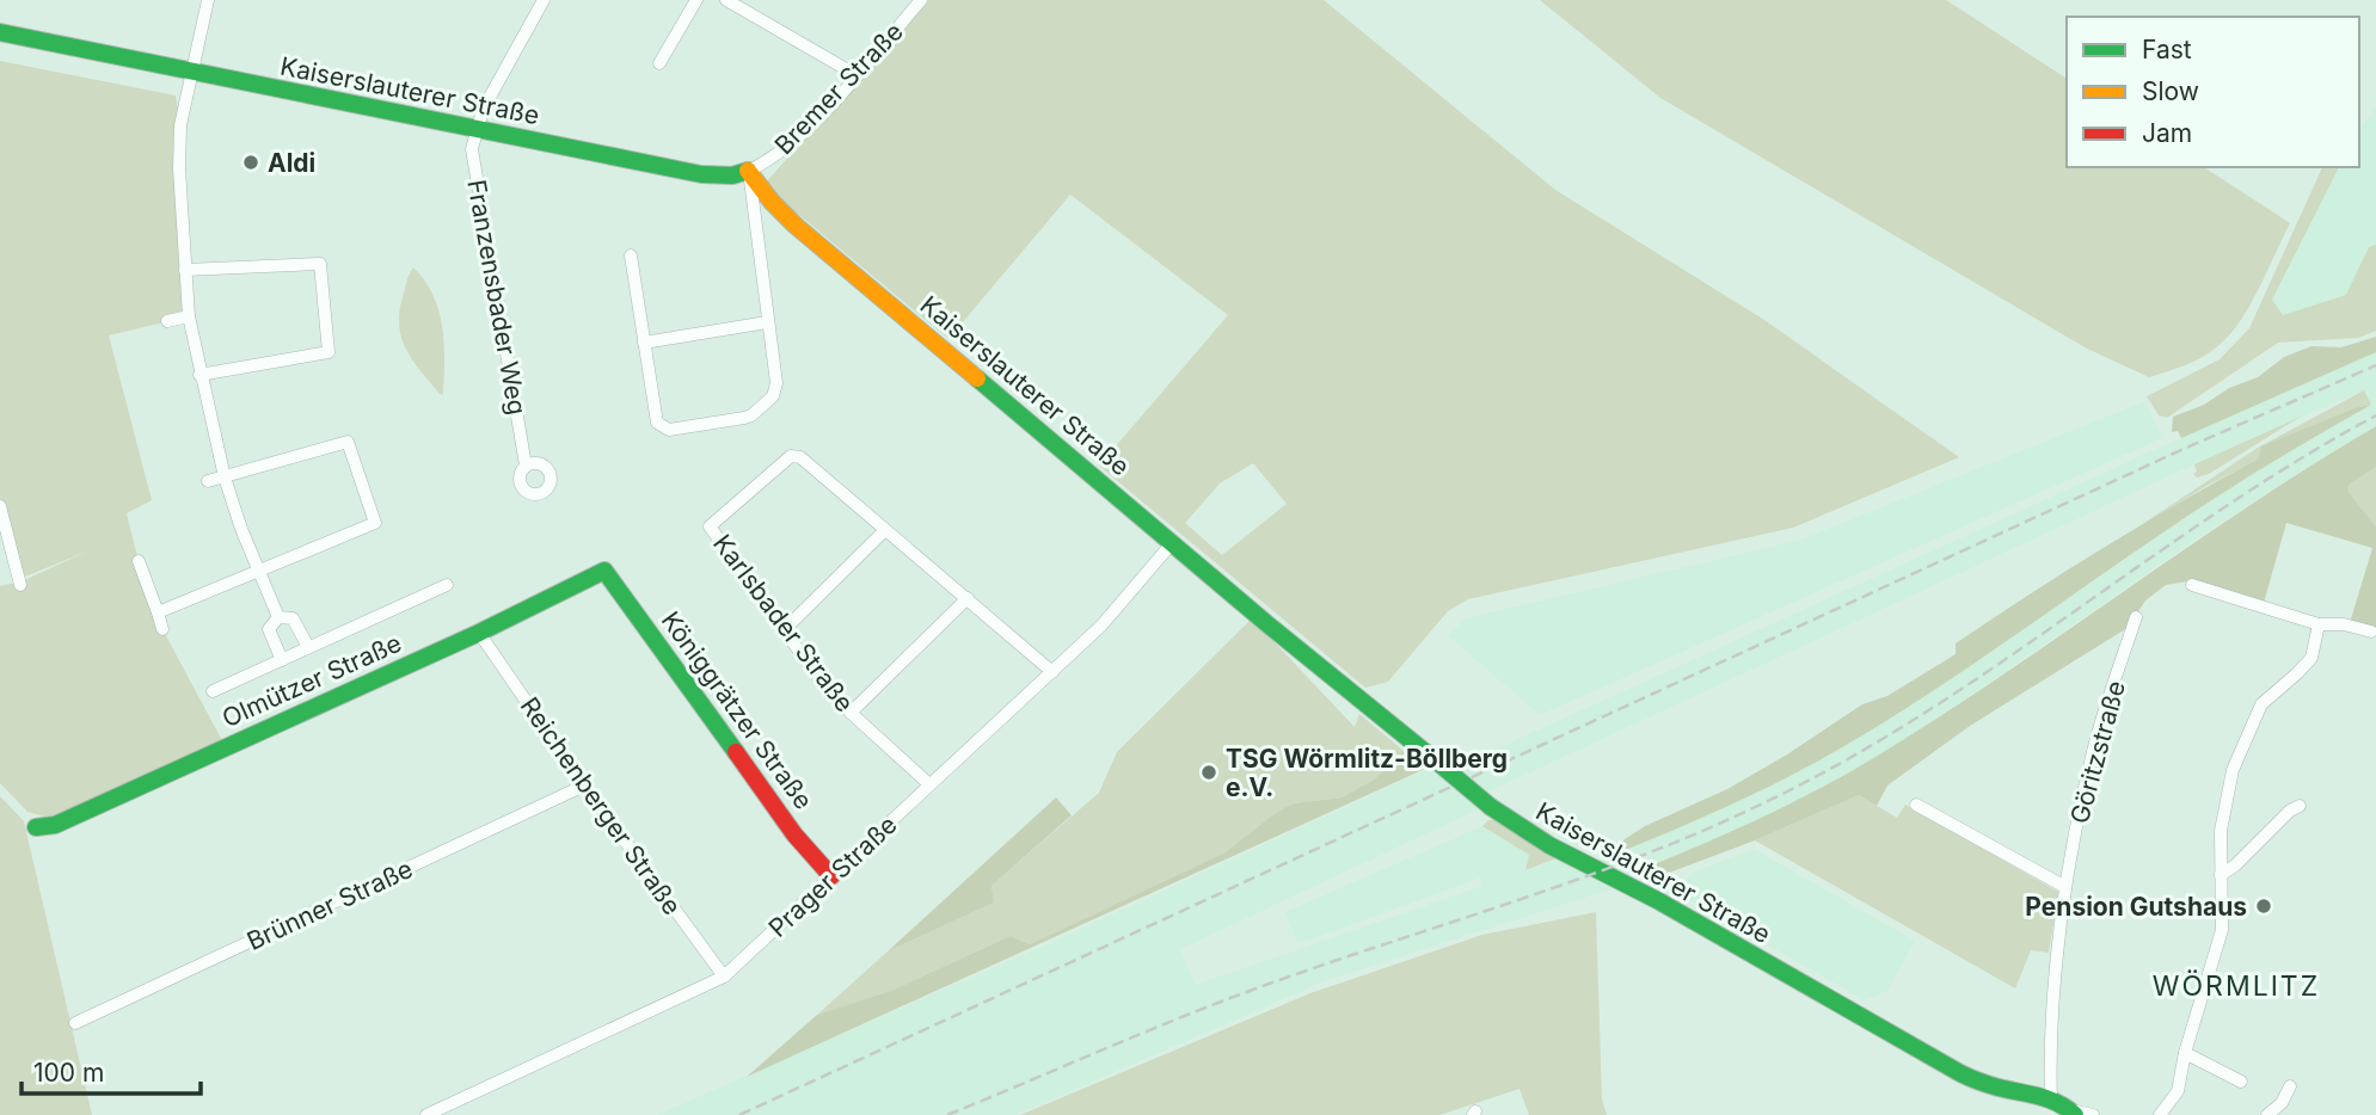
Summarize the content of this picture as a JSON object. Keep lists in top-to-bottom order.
{
  "streets": {
    "street": [
      "Bremer Straße",
      "Kaiserslauterer Straße",
      "Franzensbader Weg",
      "Karlsbader Straße",
      "Olmützer Straße",
      "Königgrätzer Straße",
      "Göritzstraße",
      "Reichenberger Straße",
      "Prager Straße",
      "Brünner Straße"
    ]
  },
  "crossings": [
    ["Bremer Straße", "Kaiserslauterer Straße"],
    ["Kaiserslauterer Straße", "Franzensbader Weg"],
    ["Kaiserslauterer Straße", "Göritzstraße"],
    ["Kaiserslauterer Straße", "Prager Straße"],
    ["Karlsbader Straße", "Prager Straße"],
    ["Olmützer Straße", "Königgrätzer Straße"],
    ["Olmützer Straße", "Reichenberger Straße"],
    ["Königgrätzer Straße", "Prager Straße"],
    ["Reichenberger Straße", "Prager Straße"],
    ["Reichenberger Straße", "Brünner Straße"]
  ],
  "districts": ["WÖRMLITZ"],
  "places": ["Aldi", "TSG Wörmlitz-Böllberg e.V.", "Pension Gutshaus"],
  "legend": ["Fast", "Slow", "Jam"],
  "scale_bar": "100 m"
}
